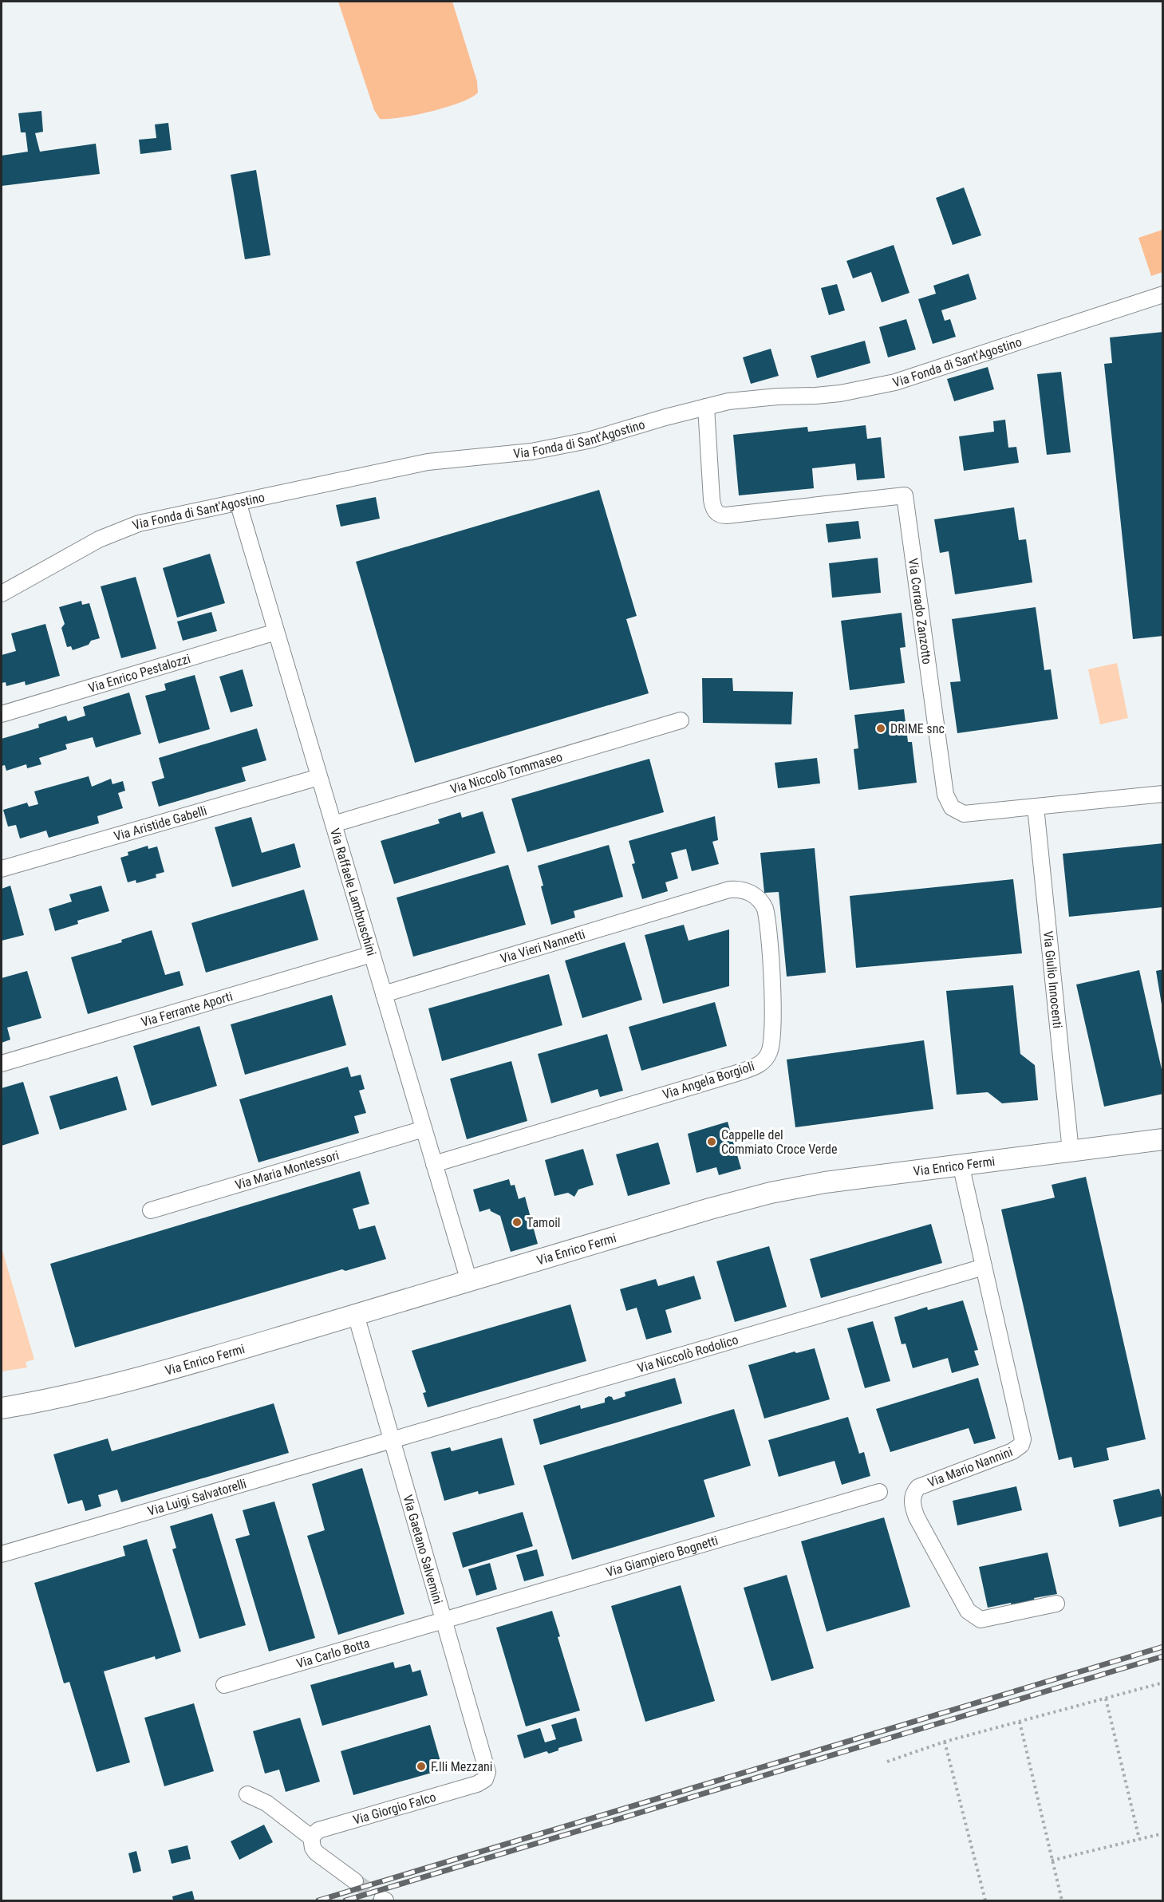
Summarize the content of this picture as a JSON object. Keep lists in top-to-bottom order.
{
  "streets": {
    "street": [
      "Via Fonda di Sant'Agostino",
      "Via Corrado Zanzotto",
      "Via Enrico Pestalozzi",
      "Via Niccolò Tommaseo",
      "Via Aristide Gabelli",
      "Via Raffaele Lambruschini",
      "Via Vieri Nannetti",
      "Via Giulio Innocenti",
      "Via Ferrante Aporti",
      "Via Angela Borgioli",
      "Via Enrico Fermi",
      "Via Maria Montessori",
      "Via Niccolò Rodolico",
      "Via Mario Nannini",
      "Via Luigi Salvatorelli",
      "Via Gaetano Salvemini",
      "Via Giampiero Bognetti",
      "Via Carlo Botta",
      "Via Giorgio Falco"
    ]
  },
  "crossings": [
    ["Via Fonda di Sant'Agostino", "Via Corrado Zanzotto"],
    ["Via Fonda di Sant'Agostino", "Via Raffaele Lambruschini"],
    ["Via Corrado Zanzotto", "Via Giulio Innocenti"],
    ["Via Enrico Pestalozzi", "Via Raffaele Lambruschini"],
    ["Via Niccolò Tommaseo", "Via Raffaele Lambruschini"],
    ["Via Aristide Gabelli", "Via Raffaele Lambruschini"],
    ["Via Raffaele Lambruschini", "Via Vieri Nannetti"],
    ["Via Raffaele Lambruschini", "Via Ferrante Aporti"],
    ["Via Raffaele Lambruschini", "Via Angela Borgioli"],
    ["Via Raffaele Lambruschini", "Via Enrico Fermi"],
    ["Via Raffaele Lambruschini", "Via Maria Montessori"],
    ["Via Vieri Nannetti", "Via Angela Borgioli"],
    ["Via Giulio Innocenti", "Via Enrico Fermi"],
    ["Via Enrico Fermi", "Via Mario Nannini"],
    ["Via Enrico Fermi", "Via Gaetano Salvemini"],
    ["Via Niccolò Rodolico", "Via Mario Nannini"],
    ["Via Niccolò Rodolico", "Via Luigi Salvatorelli"],
    ["Via Niccolò Rodolico", "Via Gaetano Salvemini"],
    ["Via Luigi Salvatorelli", "Via Gaetano Salvemini"],
    ["Via Gaetano Salvemini", "Via Giampiero Bognetti"],
    ["Via Gaetano Salvemini", "Via Carlo Botta"],
    ["Via Gaetano Salvemini", "Via Giorgio Falco"],
    ["Via Giampiero Bognetti", "Via Carlo Botta"]
  ],
  "places": [
    "DRIME snc",
    "Cappelle del Commiato Croce Verde",
    "Tamoil",
    "F.lli Mezzani"
  ]
}
